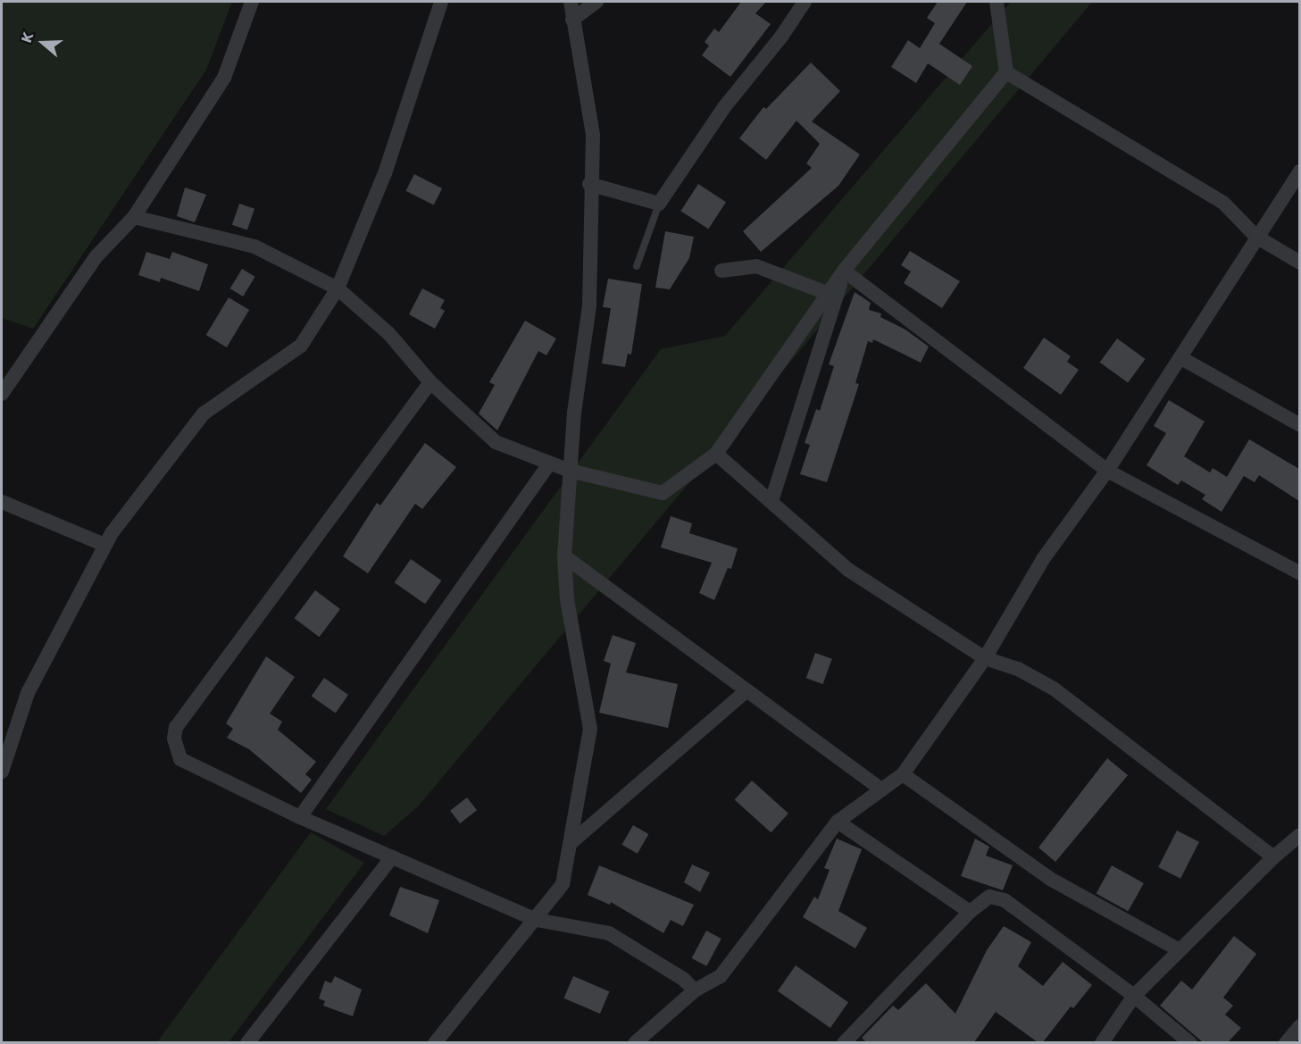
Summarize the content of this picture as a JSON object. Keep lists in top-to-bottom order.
{
  "north": "left"
}
